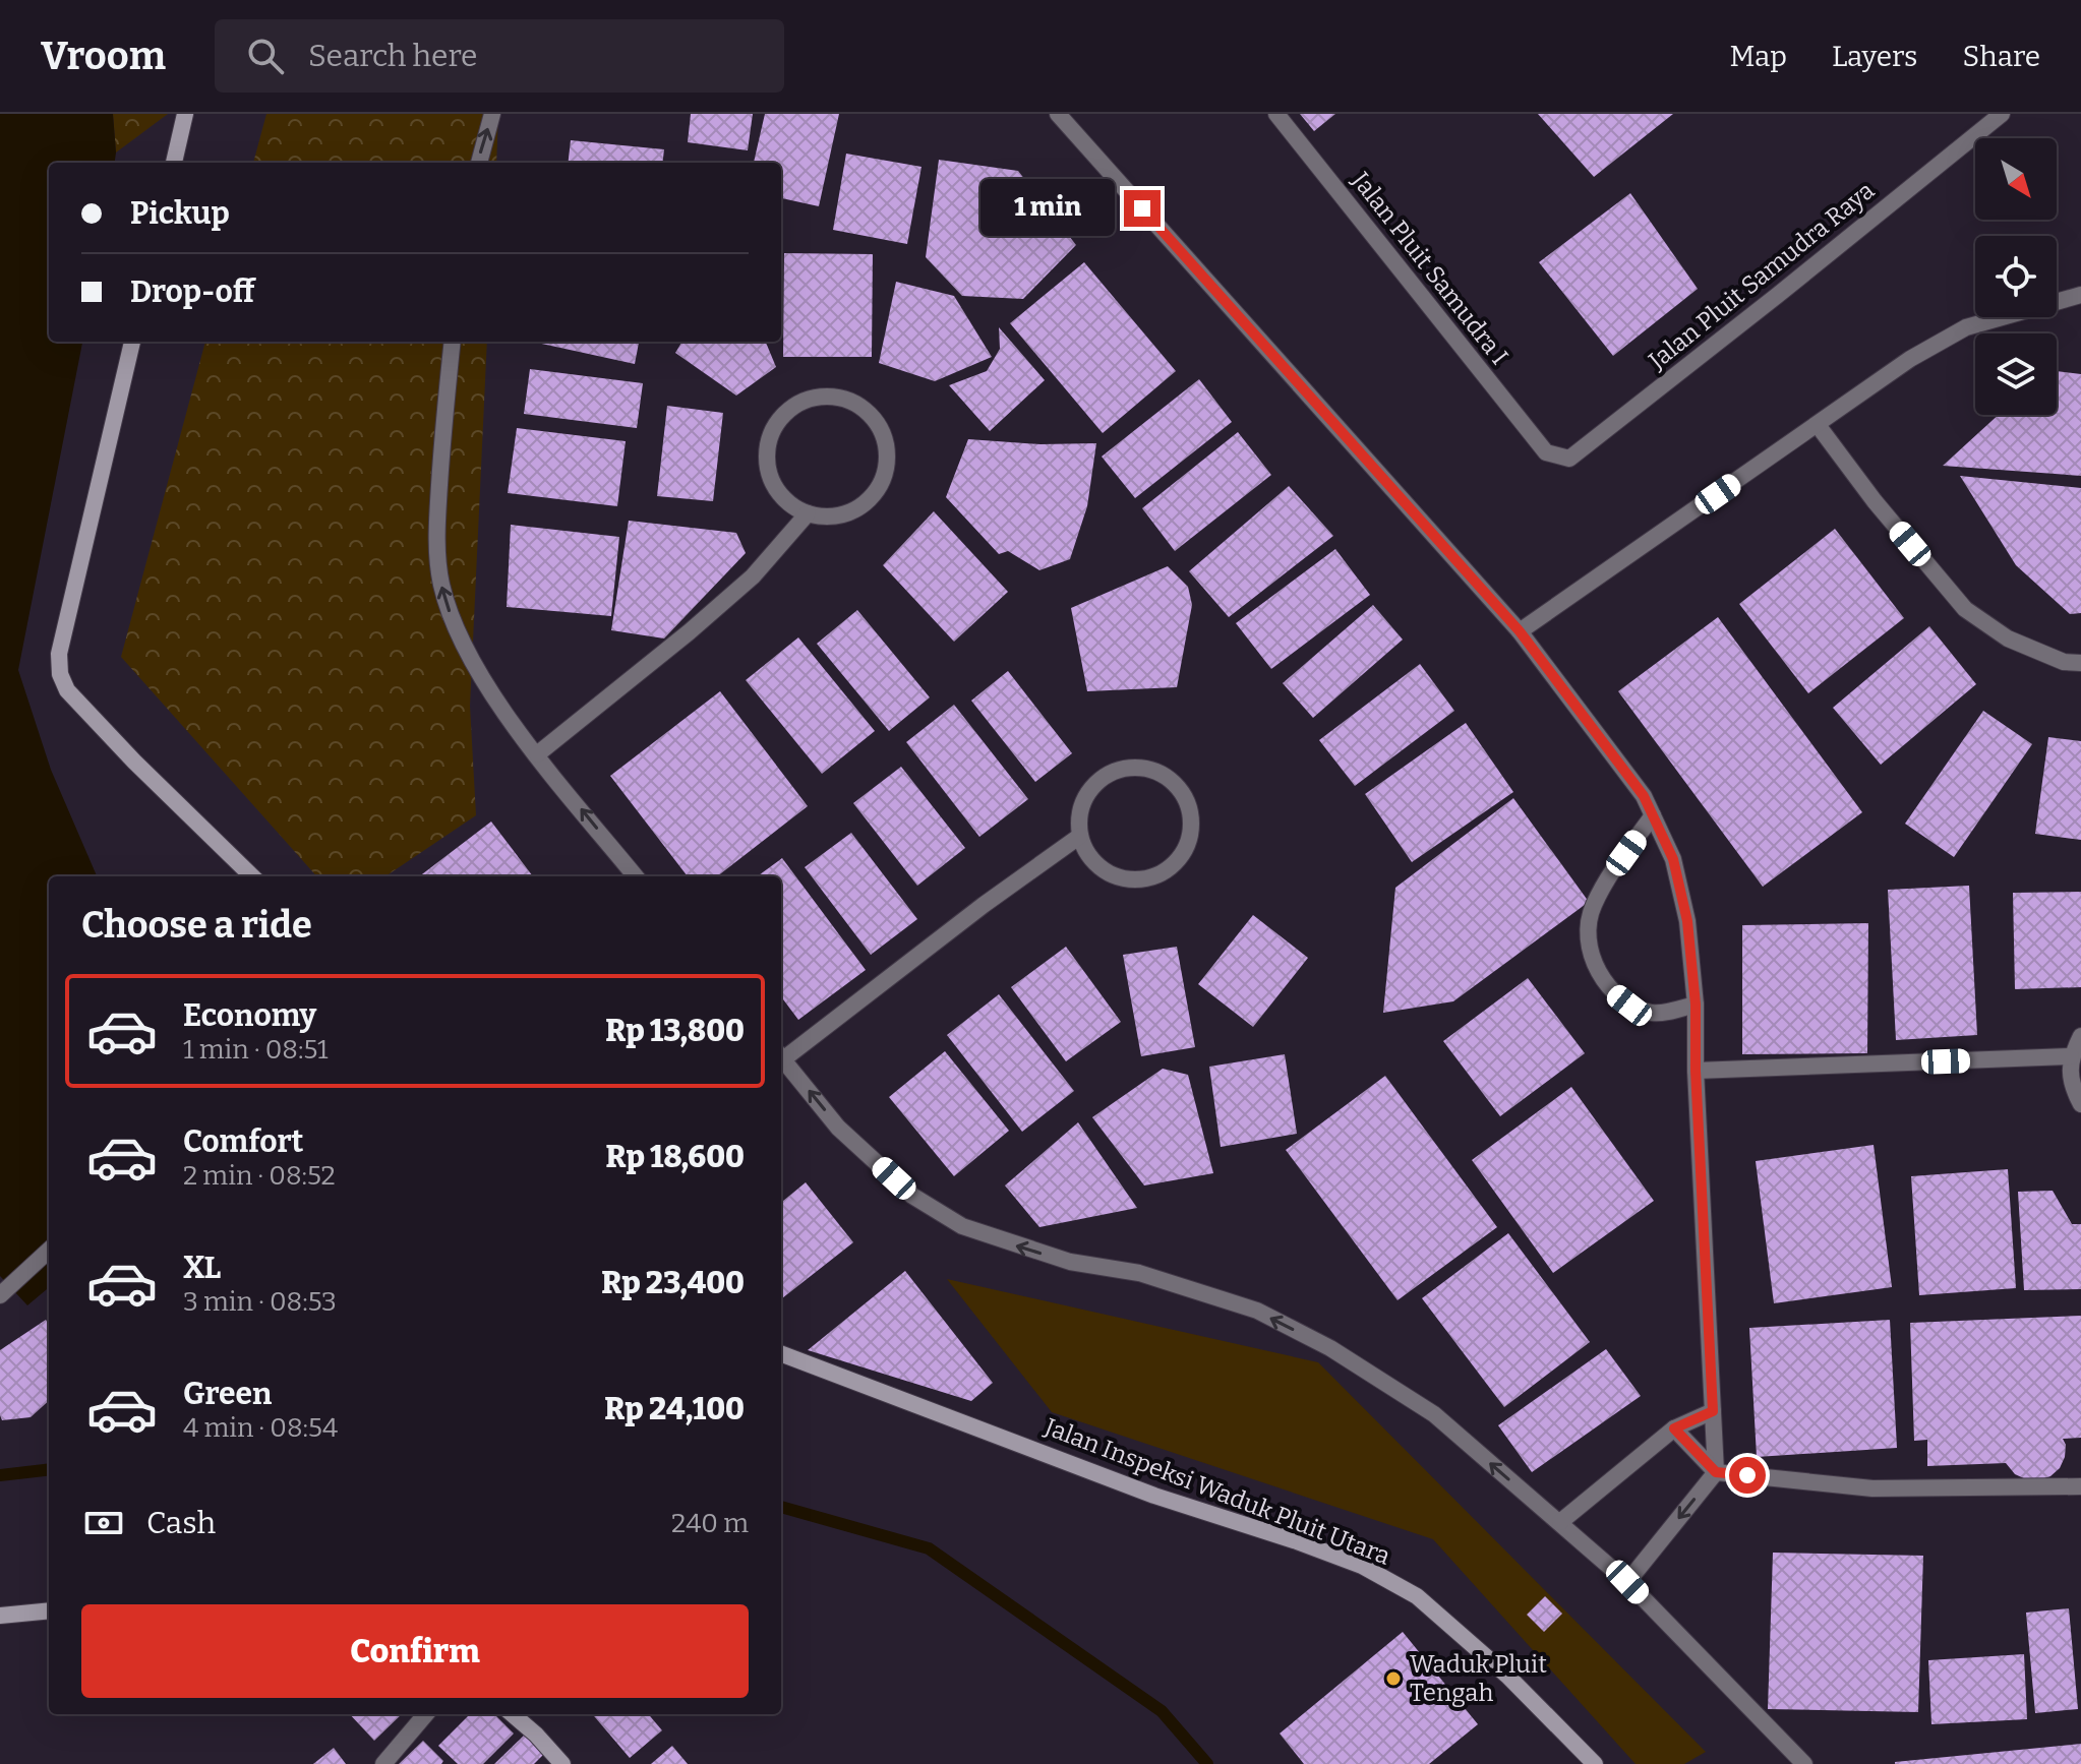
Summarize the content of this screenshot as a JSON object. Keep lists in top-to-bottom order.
{
  "streets": {
    "street": ["Jalan Pluit Samudra I", "Jalan Pluit Samudra Raya", "Jalan Inspeksi Waduk Pluit Utara"]
  },
  "crossings": [
    ["Jalan Pluit Samudra I", "Jalan Pluit Samudra Raya"]
  ],
  "places": ["Waduk Pluit Tengah"],
  "north": "bottom right",
  "page": {
    "header": "Vroom",
    "search": "Search here",
    "nav": ["Map", "Layers", "Share"],
    "banner": ["Pickup", "Drop-off"],
    "bubble": "1 min",
    "heading": "Choose a ride",
    "list": [
      {
        "name": "Economy",
        "note": "1 min · 08:51",
        "value": "Rp 13,800"
      },
      {
        "name": "Comfort",
        "note": "2 min · 08:52",
        "value": "Rp 18,600"
      },
      {
        "name": "XL",
        "note": "3 min · 08:53",
        "value": "Rp 23,400"
      },
      {
        "name": "Green",
        "note": "4 min · 08:54",
        "value": "Rp 24,100"
      }
    ],
    "pay": ["Cash", "240 m"],
    "buttons": "Confirm"
  }
}
